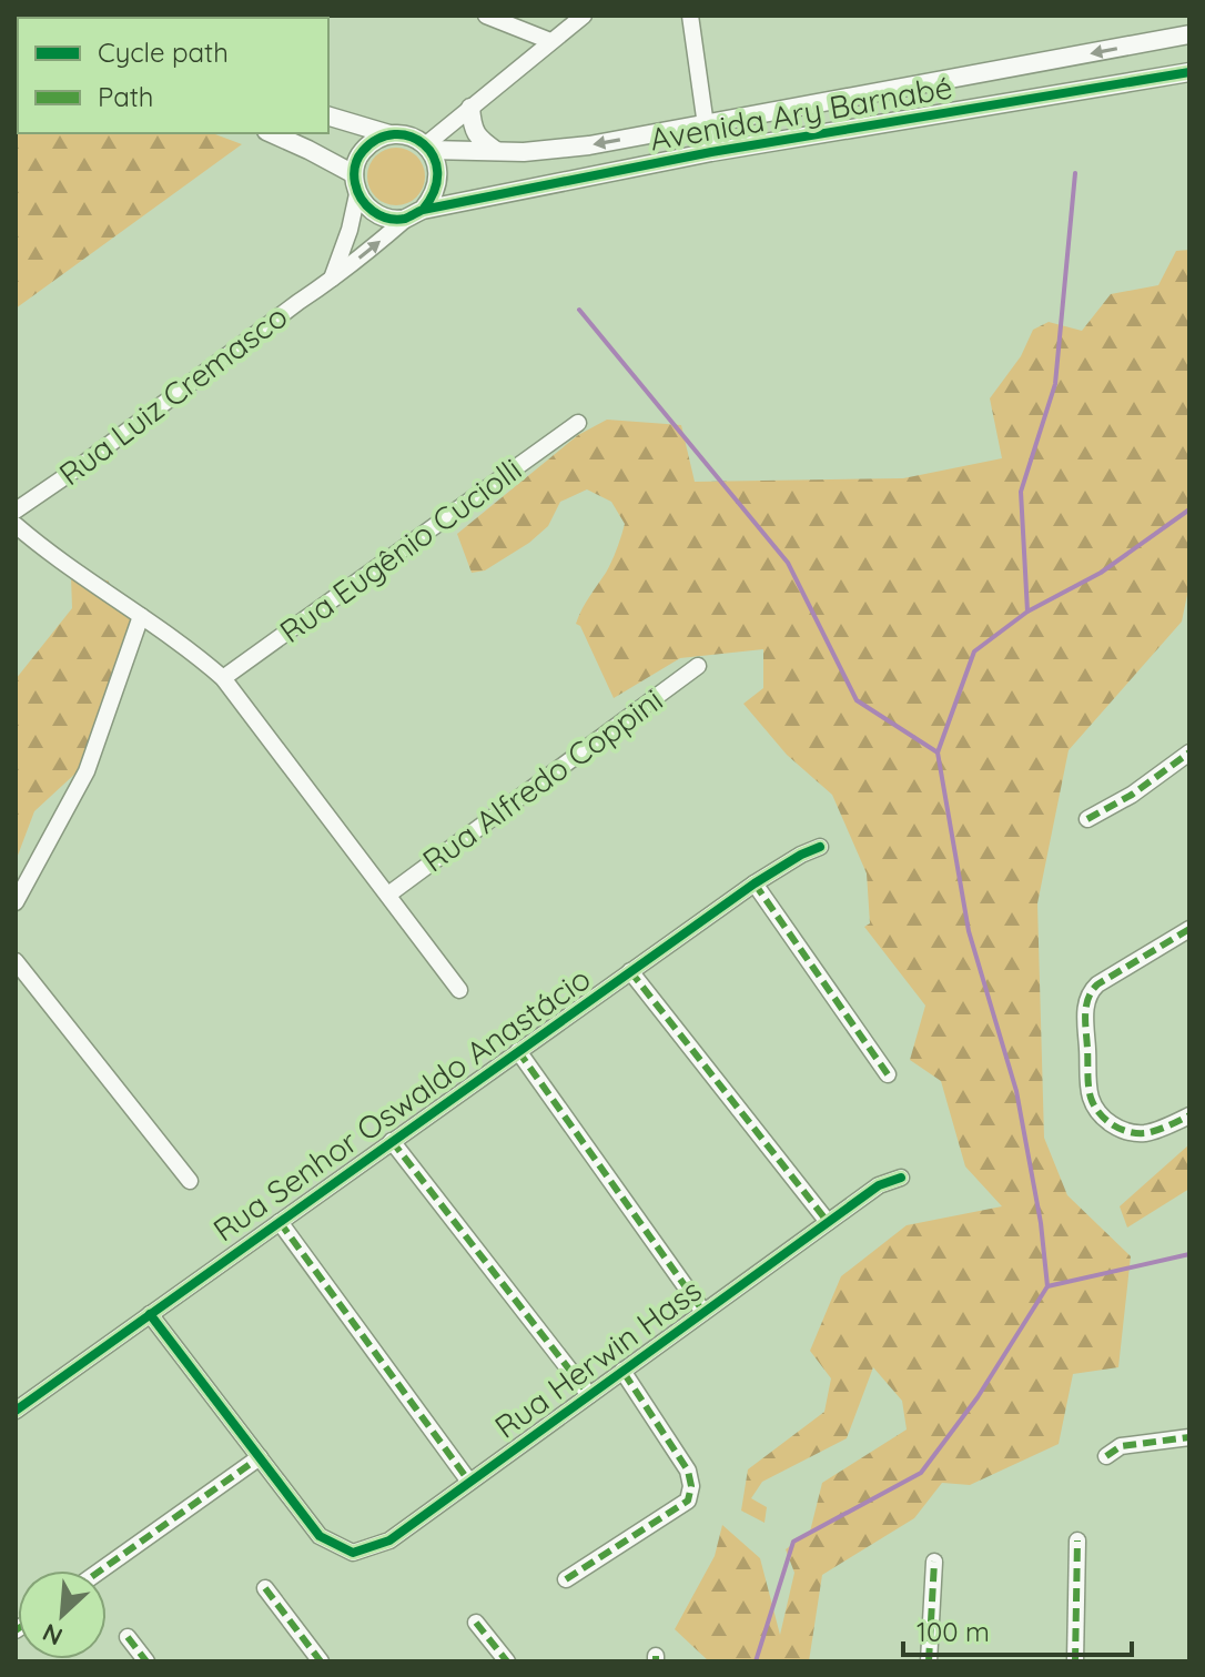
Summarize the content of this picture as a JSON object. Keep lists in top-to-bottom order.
{
  "streets": {
    "street": [
      "Avenida Ary Barnabé",
      "Rua Luiz Cremasco",
      "Rua Eugênio Cuciolli",
      "Rua Alfredo Coppini",
      "Rua Senhor Oswaldo Anastácio",
      "Rua Herwin Hass"
    ]
  },
  "crossings": [
    ["Avenida Ary Barnabé", "Rua Luiz Cremasco"]
  ],
  "legend": ["Cycle path", "Path"],
  "scale_bar": "100 m",
  "north": "bottom left"
}
